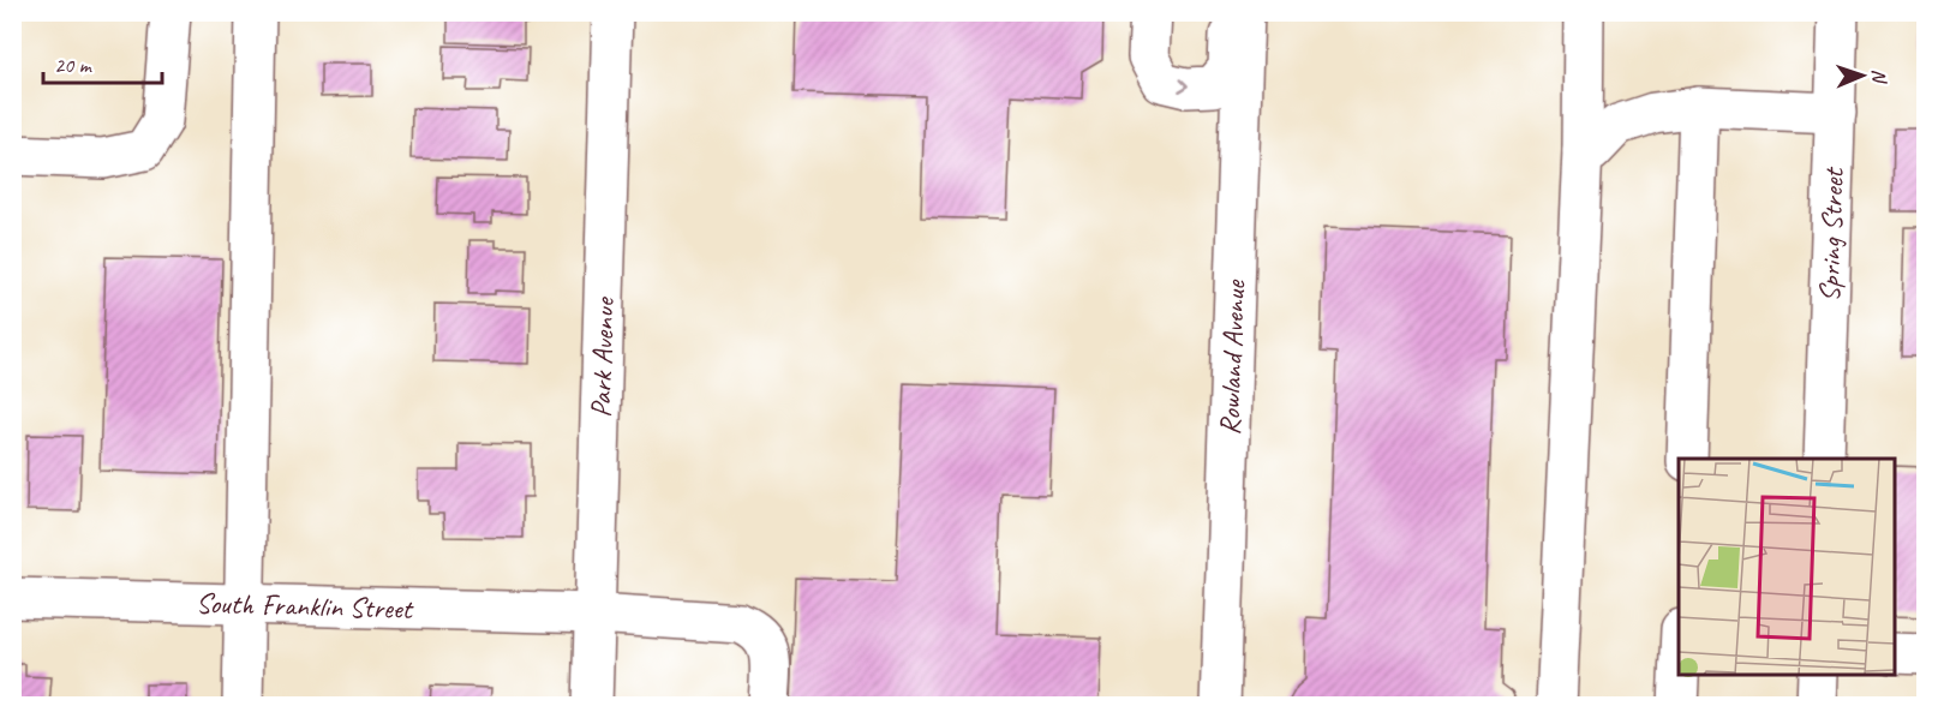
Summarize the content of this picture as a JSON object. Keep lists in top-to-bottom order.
{
  "streets": {
    "street": [
      "Spring Street",
      "Park Avenue",
      "Rowland Avenue",
      "South Franklin Street"
    ]
  },
  "crossings": [
    ["Park Avenue", "South Franklin Street"]
  ],
  "scale_bar": "20 m",
  "north": "right"
}
